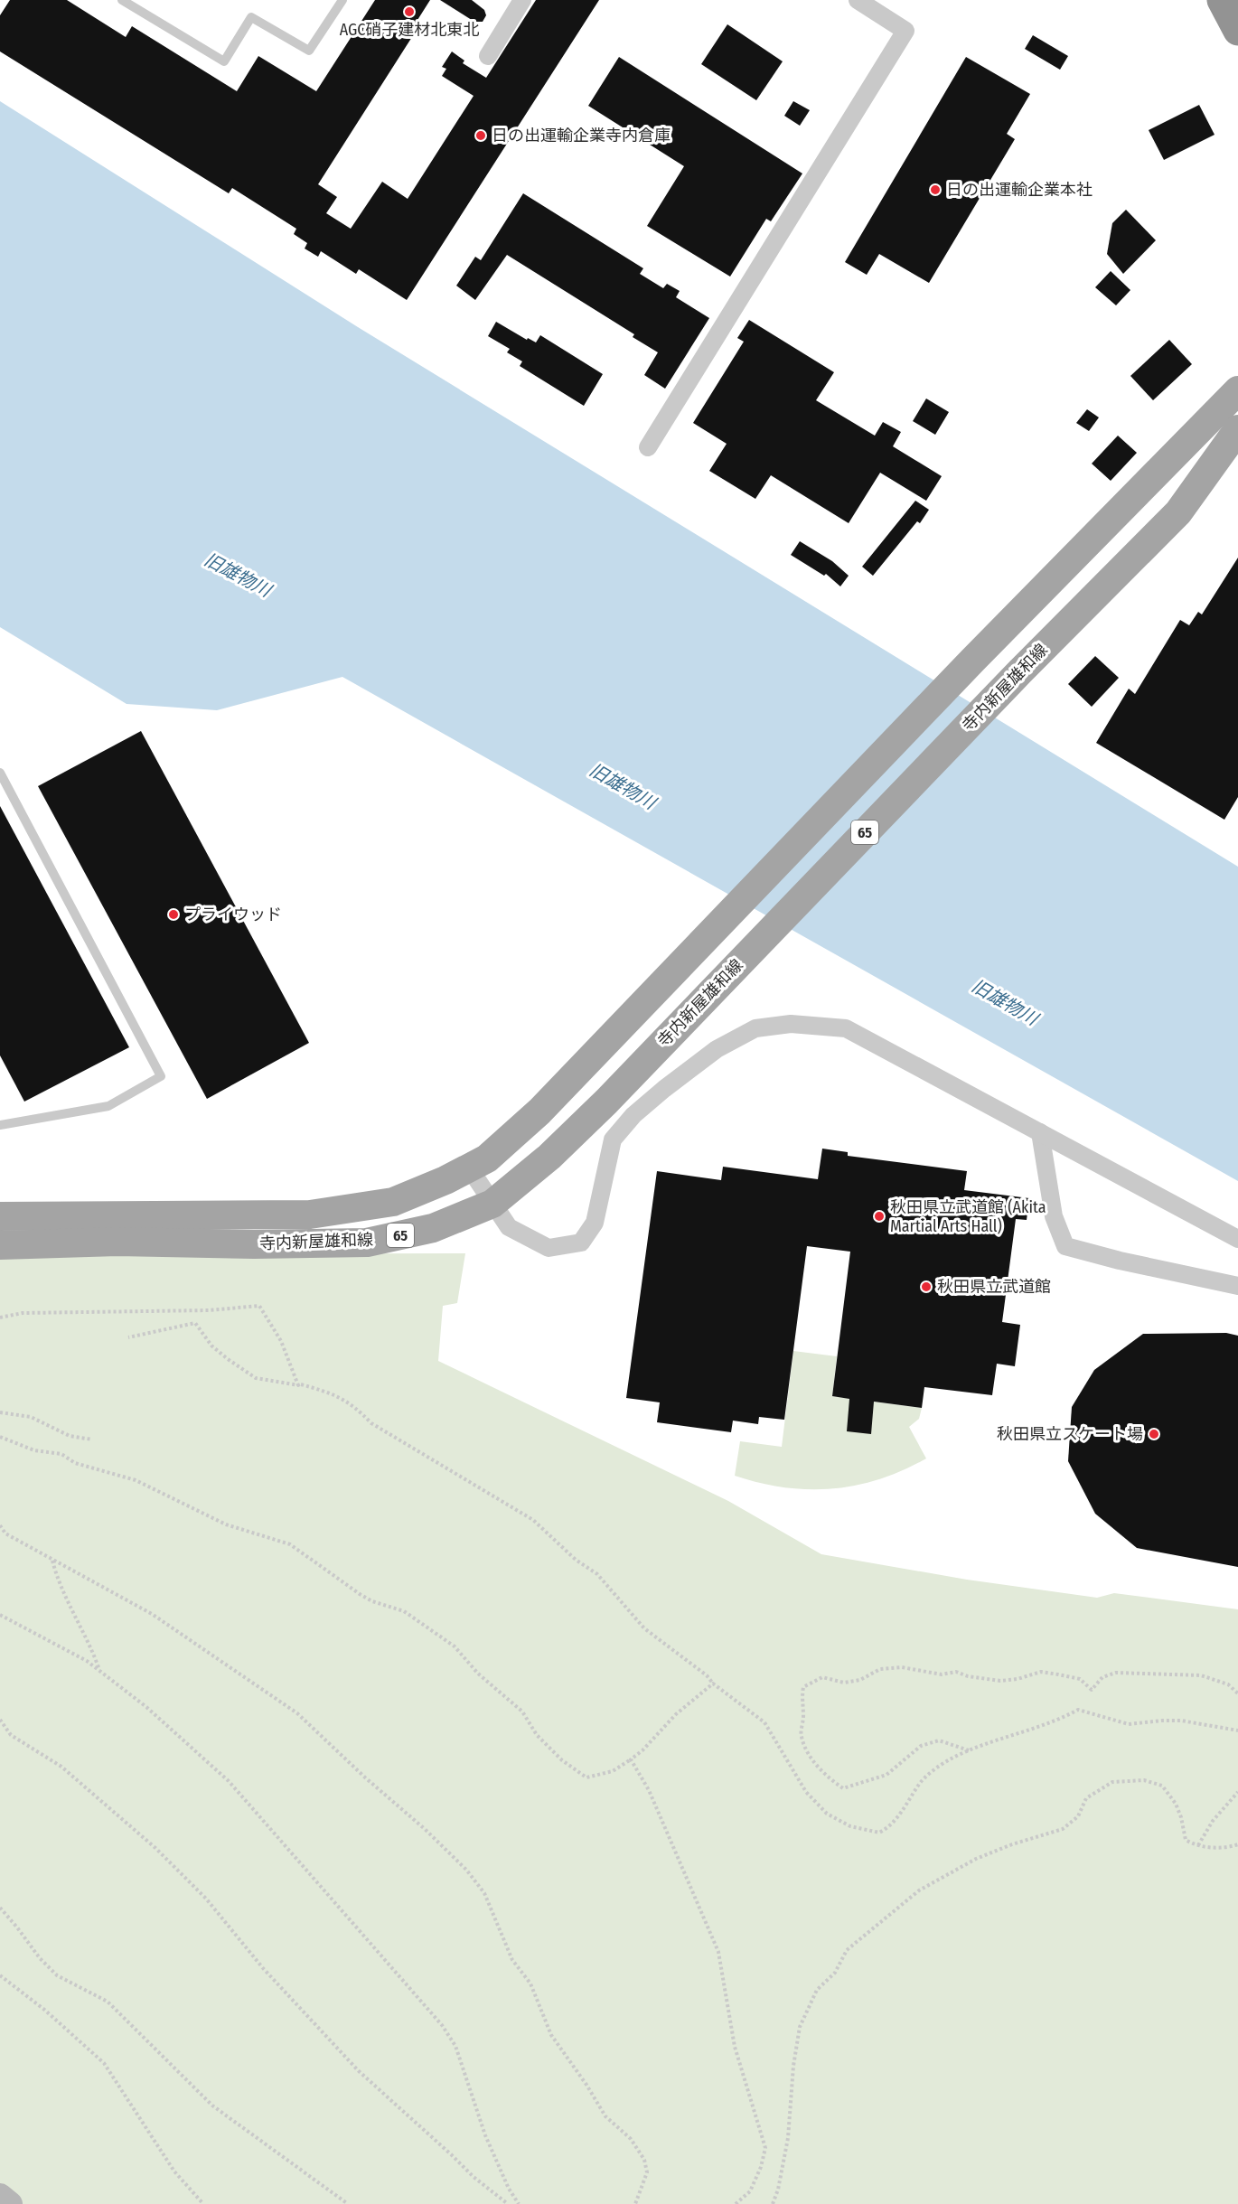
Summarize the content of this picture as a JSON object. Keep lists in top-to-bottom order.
{
  "streets": {
    "main road": ["寺内新屋雄和線", "65"]
  },
  "water": ["旧雄物川"],
  "places": [
    "AGC硝子建材北東北",
    "日の出運輸企業寺内倉庫",
    "日の出運輸企業本社",
    "プライウッド",
    "秋田県立武道館 (Akita Martial Arts Hall)",
    "秋田県立武道館",
    "秋田県立スケート場"
  ]
}
